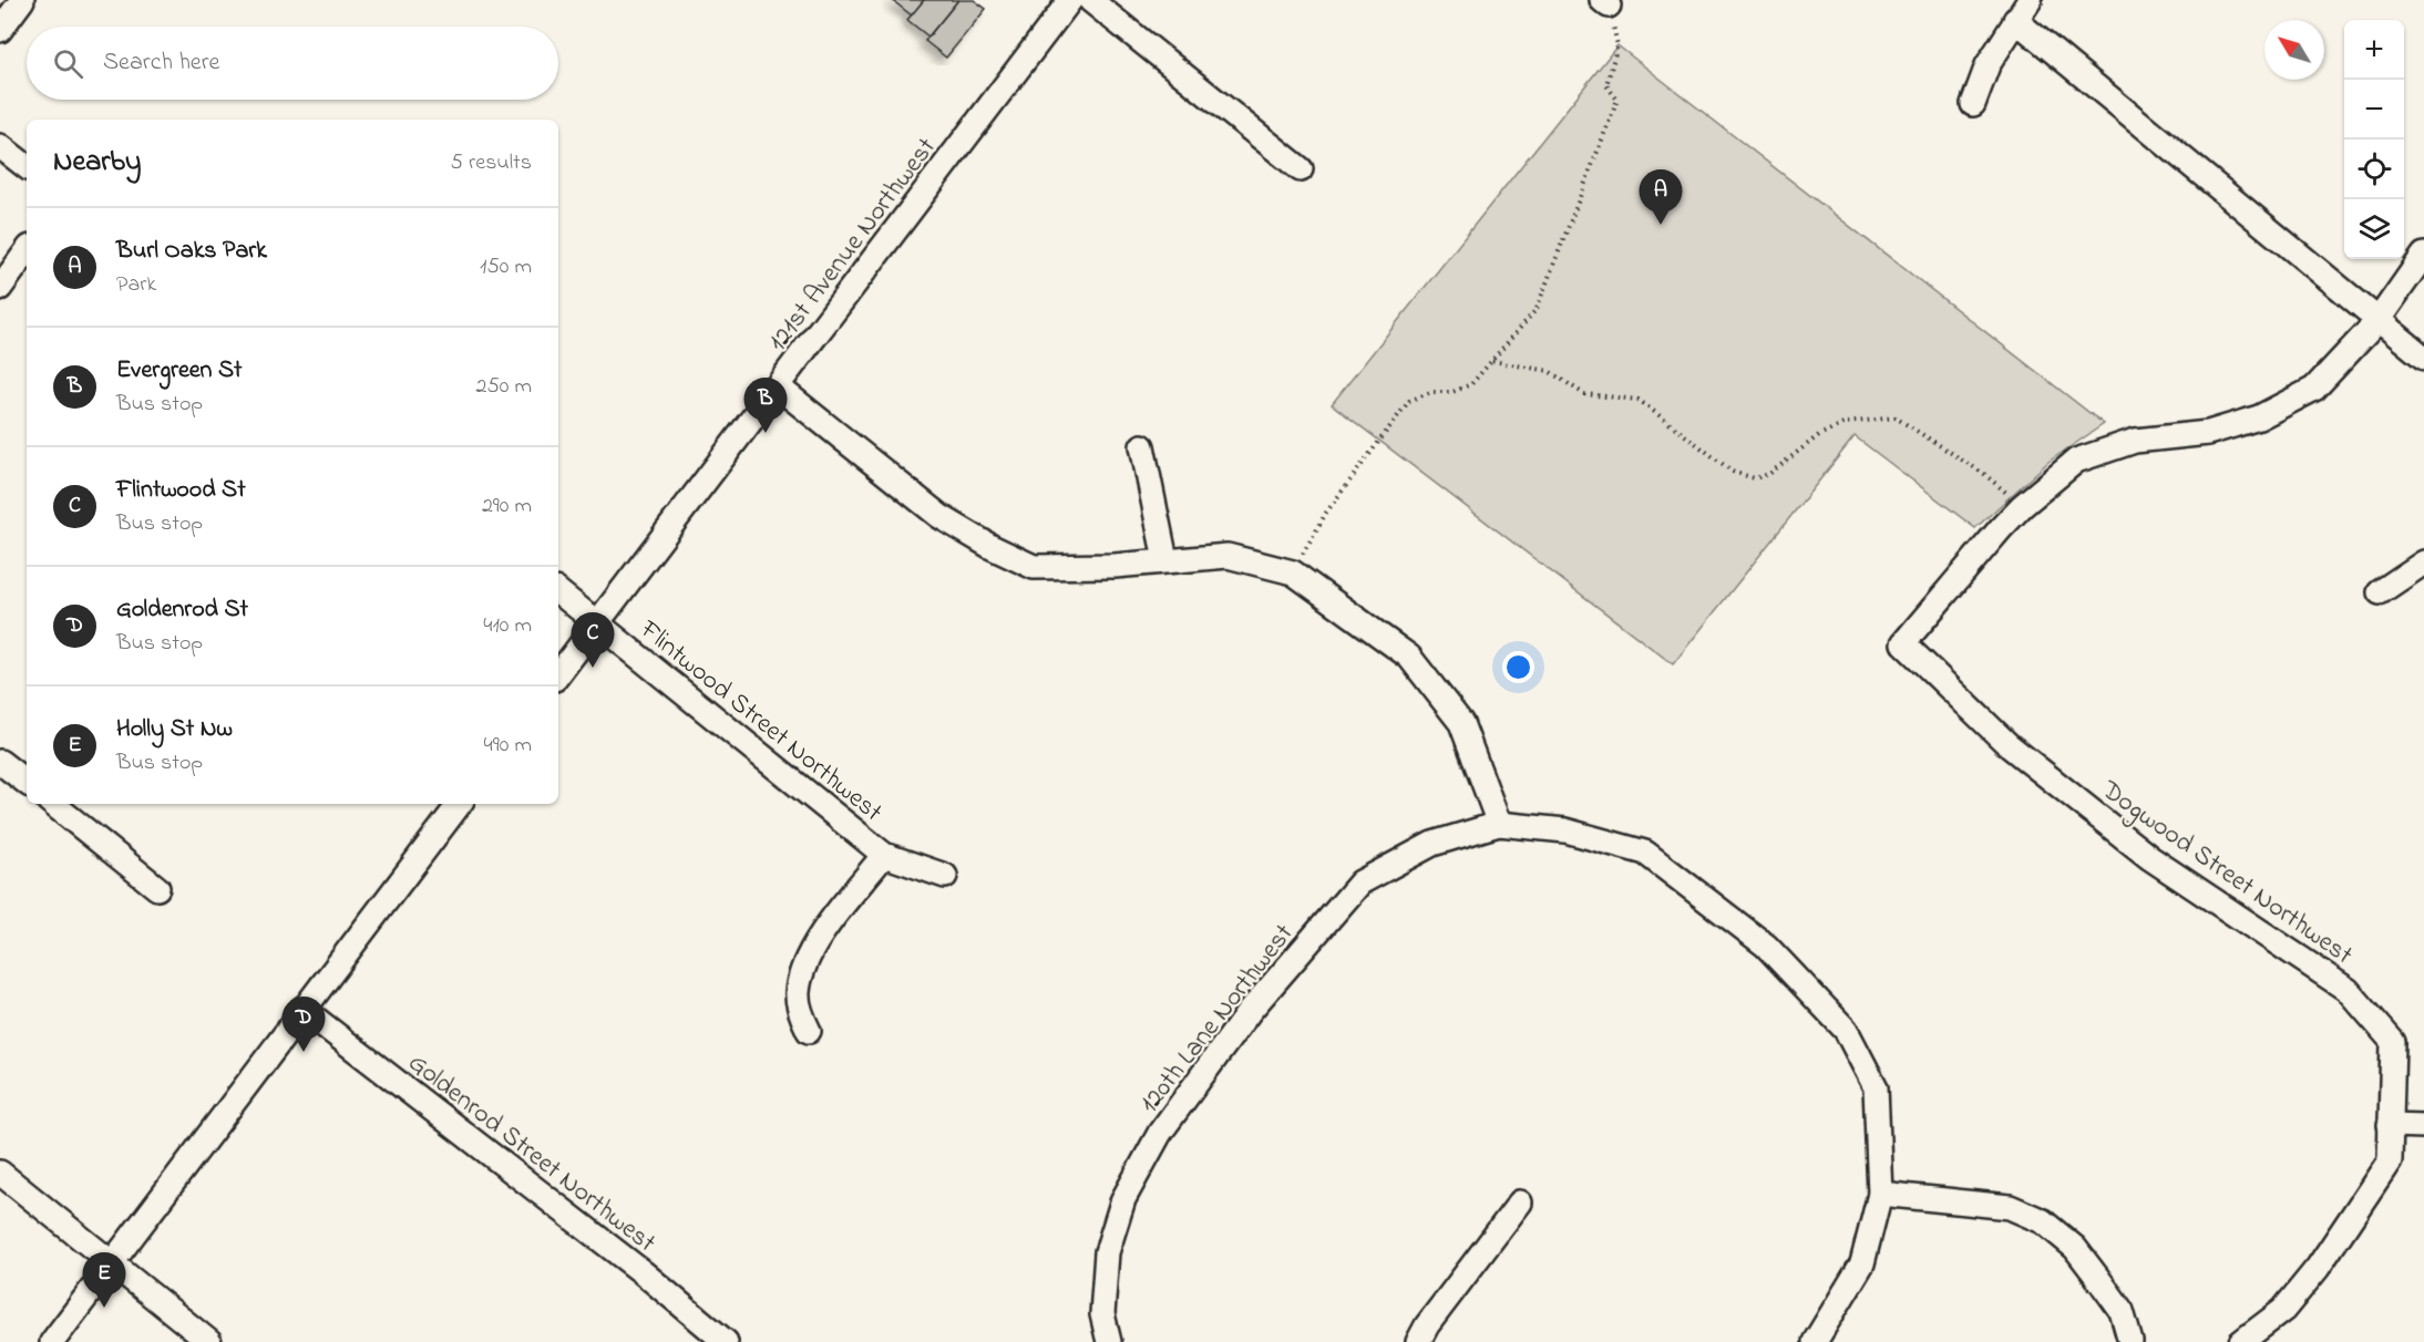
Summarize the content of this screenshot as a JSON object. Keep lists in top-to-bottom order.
{
  "streets": {
    "street": [
      "121st Avenue Northwest",
      "Flintwood Street Northwest",
      "Dogwood Street Northwest",
      "120th Lane Northwest",
      "Goldenrod Street Northwest"
    ]
  },
  "crossings": [
    ["121st Avenue Northwest", "Flintwood Street Northwest"]
  ],
  "north": "top left",
  "page": {
    "map_buttons": ["+", "−"],
    "search": "Search here",
    "heading": ["Nearby", "5 results"],
    "pins": [
      "A",
      "B",
      "C",
      "D",
      "E"
    ],
    "list": [
      {
        "mark": "A",
        "name": "Burl Oaks Park",
        "note": "Park",
        "value": "150 m"
      },
      {
        "mark": "B",
        "name": "Evergreen St",
        "note": "Bus stop",
        "value": "250 m"
      },
      {
        "mark": "C",
        "name": "Flintwood St",
        "note": "Bus stop",
        "value": "290 m"
      },
      {
        "mark": "D",
        "name": "Goldenrod St",
        "note": "Bus stop",
        "value": "410 m"
      },
      {
        "mark": "E",
        "name": "Holly St Nw",
        "note": "Bus stop",
        "value": "490 m"
      }
    ]
  }
}
